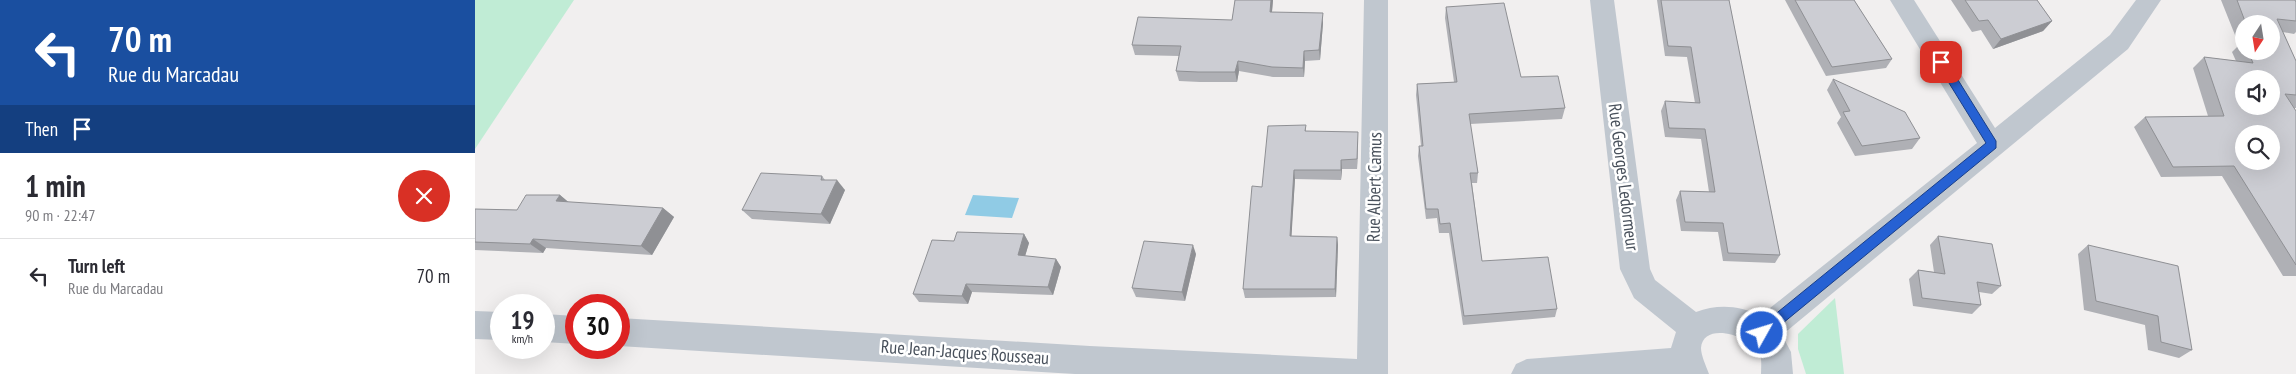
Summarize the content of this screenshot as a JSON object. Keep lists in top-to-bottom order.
{
  "streets": {
    "street": ["Rue Georges Ledormeur", "Rue Albert Camus", "Rue Jean-Jacques Rousseau"]
  },
  "crossings": [
    ["Rue Albert Camus", "Rue Jean-Jacques Rousseau"]
  ],
  "north": "bottom",
  "page": {
    "turn": ["70 m", "Rue du Marcadau"],
    "then": "Then",
    "heading": ["1 min", "90 m · 22:47"],
    "list": [
      {
        "name": "Turn left",
        "note": "Rue du Marcadau",
        "value": "70 m"
      }
    ],
    "speed": "19 km/h",
    "limit": "30"
  }
}
